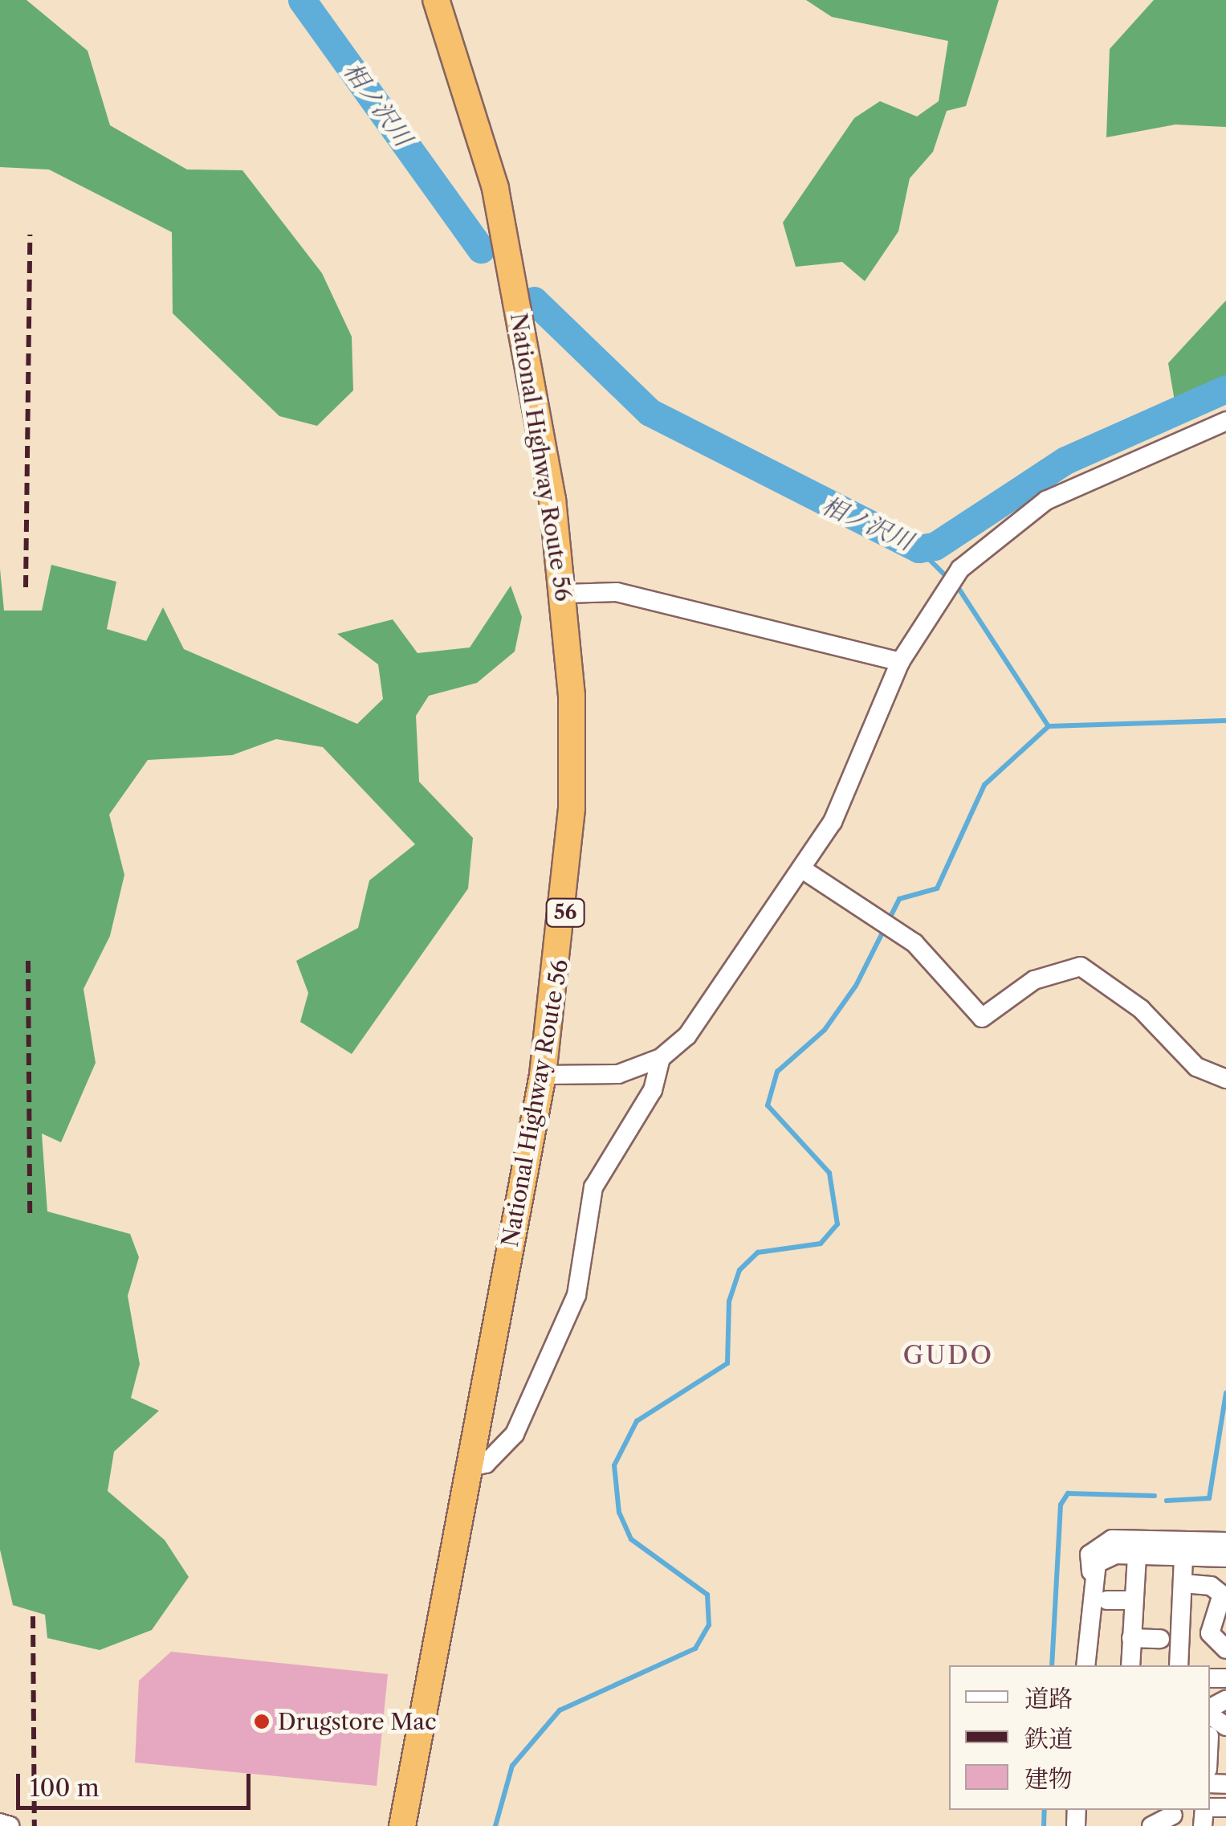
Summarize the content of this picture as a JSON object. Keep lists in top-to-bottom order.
{
  "streets": {
    "highway": ["National Highway Route 56", "56"]
  },
  "districts": ["GUDO"],
  "water": ["相ノ沢川"],
  "places": ["Drugstore Mac"],
  "legend": ["道路", "鉄道", "建物"],
  "scale_bar": "100 m"
}
